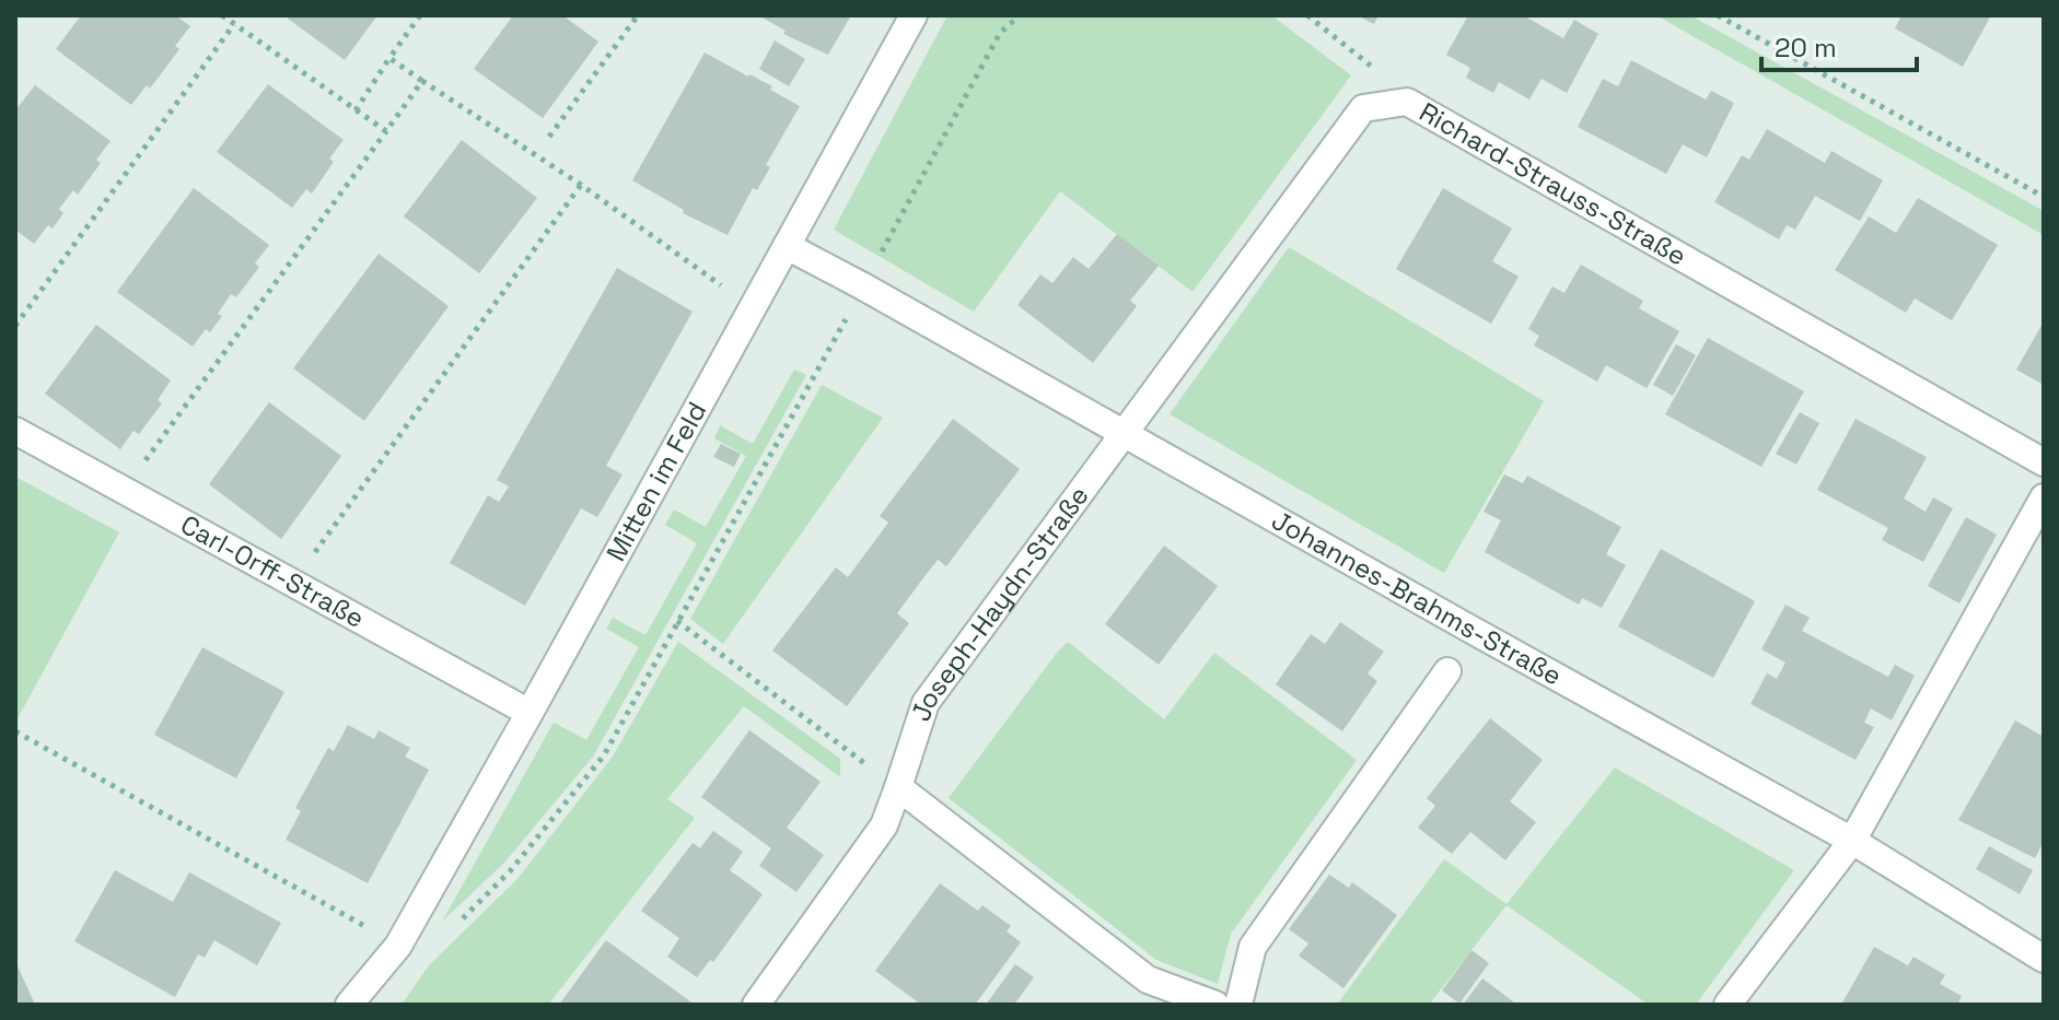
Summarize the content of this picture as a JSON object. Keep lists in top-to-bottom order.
{
  "streets": {
    "street": [
      "Richard-Strauss-Straße",
      "Mitten im Feld",
      "Carl-Orff-Straße",
      "Johannes-Brahms-Straße",
      "Joseph-Haydn-Straße"
    ]
  },
  "crossings": [
    ["Richard-Strauss-Straße", "Johannes-Brahms-Straße"],
    ["Richard-Strauss-Straße", "Joseph-Haydn-Straße"],
    ["Mitten im Feld", "Carl-Orff-Straße"],
    ["Mitten im Feld", "Johannes-Brahms-Straße"],
    ["Johannes-Brahms-Straße", "Joseph-Haydn-Straße"]
  ],
  "scale_bar": "20 m"
}
